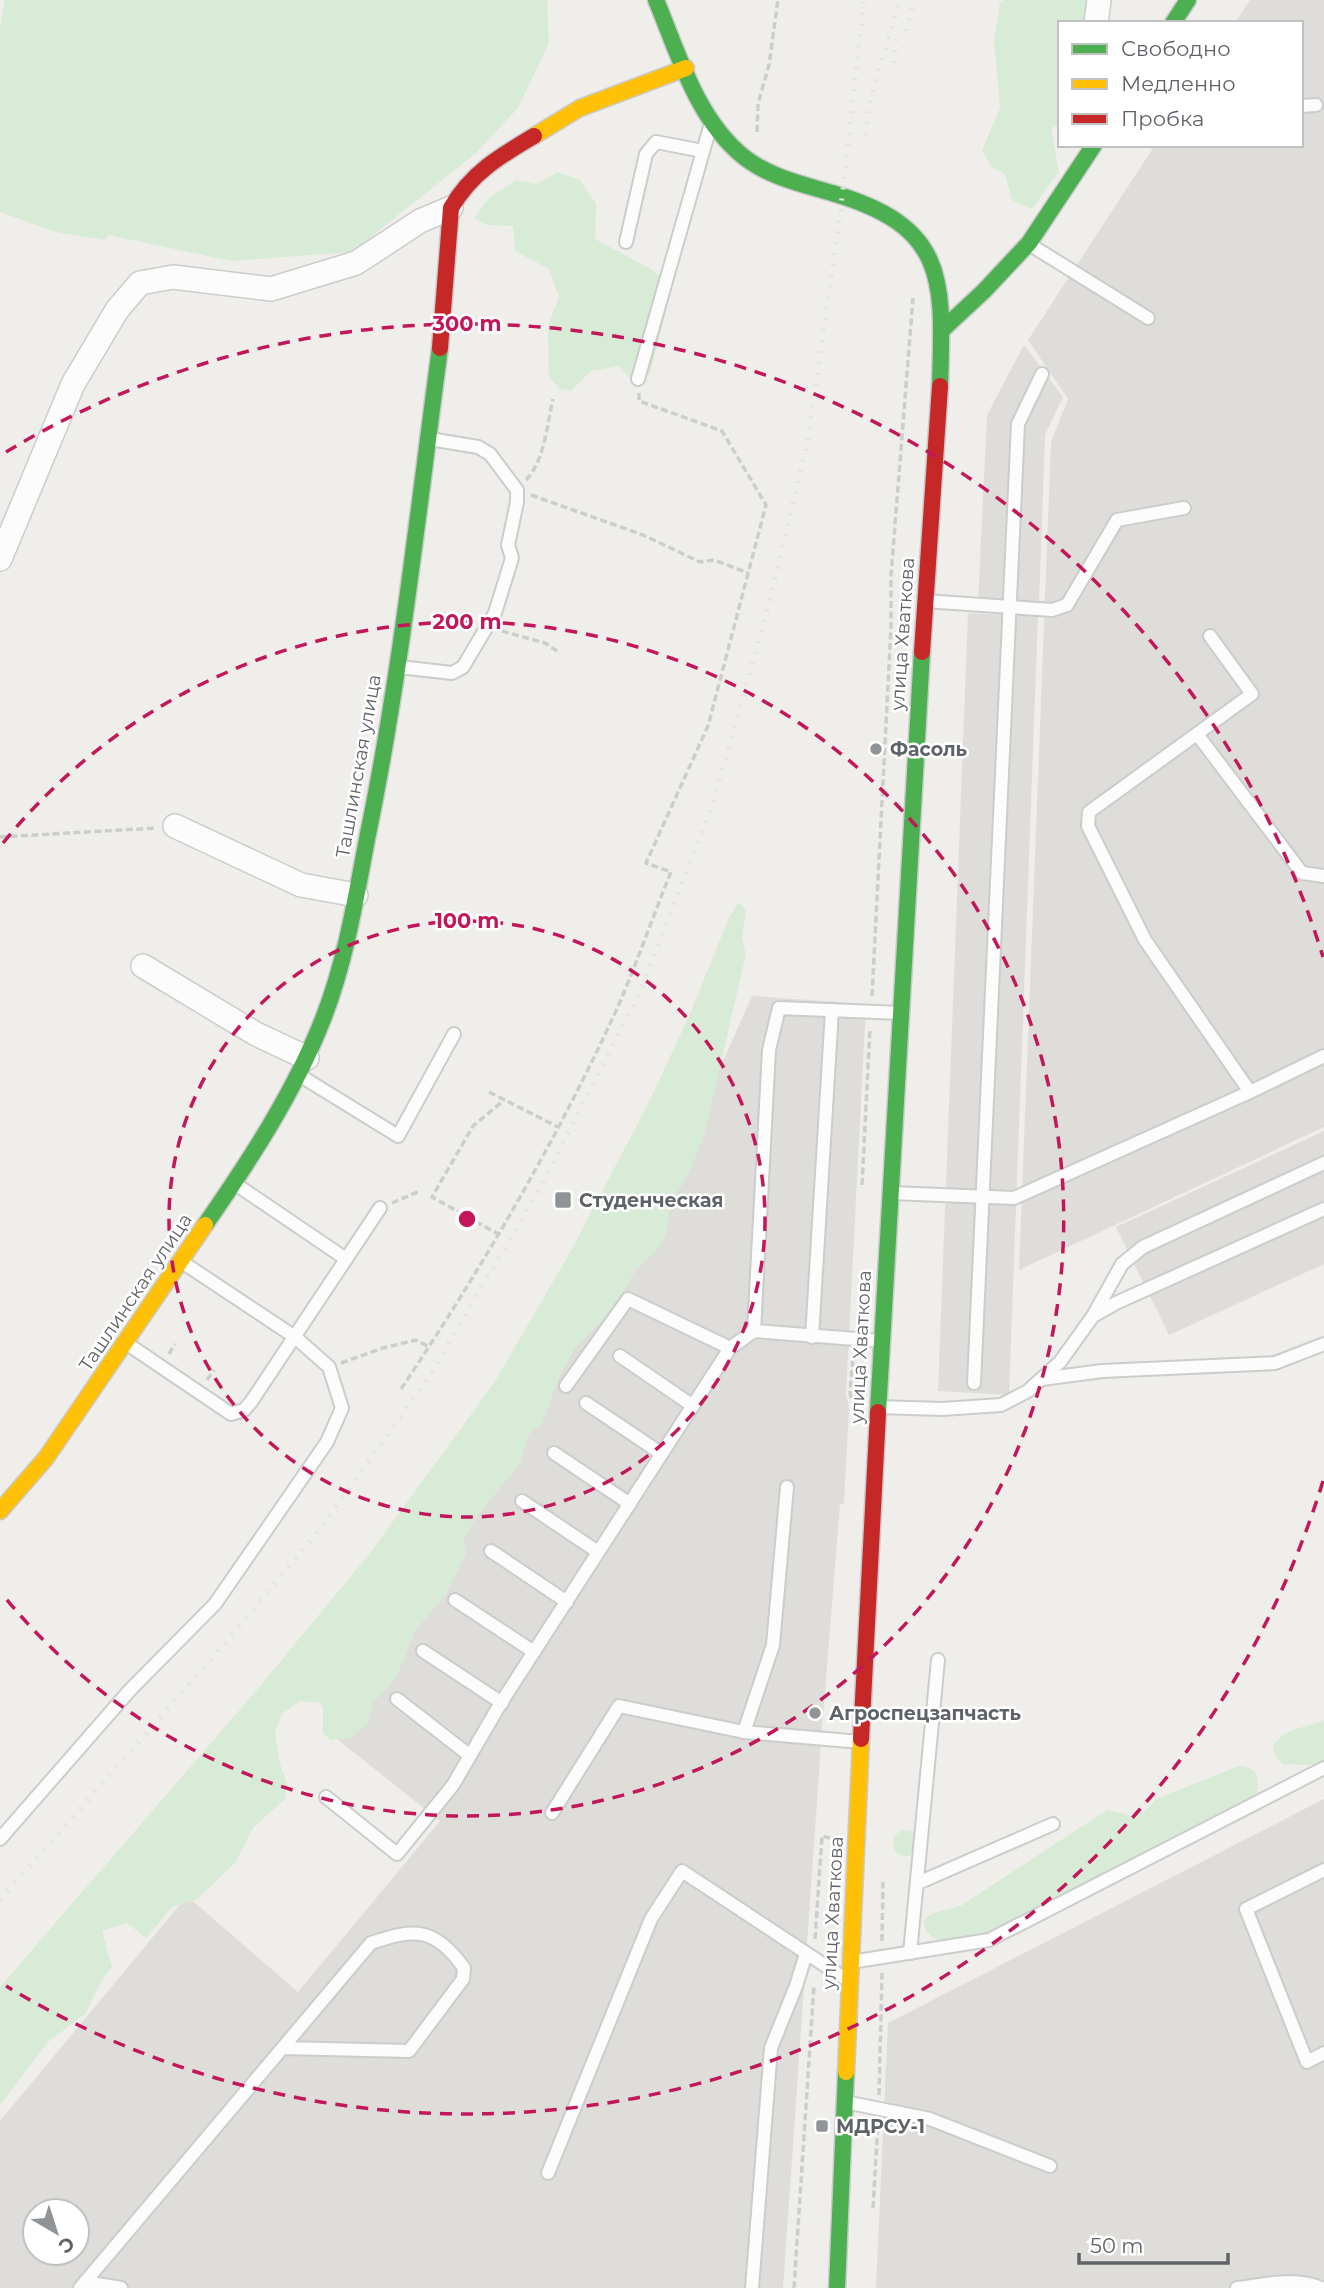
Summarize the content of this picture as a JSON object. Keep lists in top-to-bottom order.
{
  "streets": {
    "main road": ["улица Хваткова", "Ташлинская улица"]
  },
  "places": {
    "other": ["Фасоль", "Агроспецзапчасть"],
    "transit": ["Студенческая", "МДРСУ-1"]
  },
  "legend": ["Свободно", "Медленно", "Пробка"],
  "scale_bar": "50 m",
  "north": "bottom right",
  "rings": ["300 m", "200 m", "100 m"]
}
